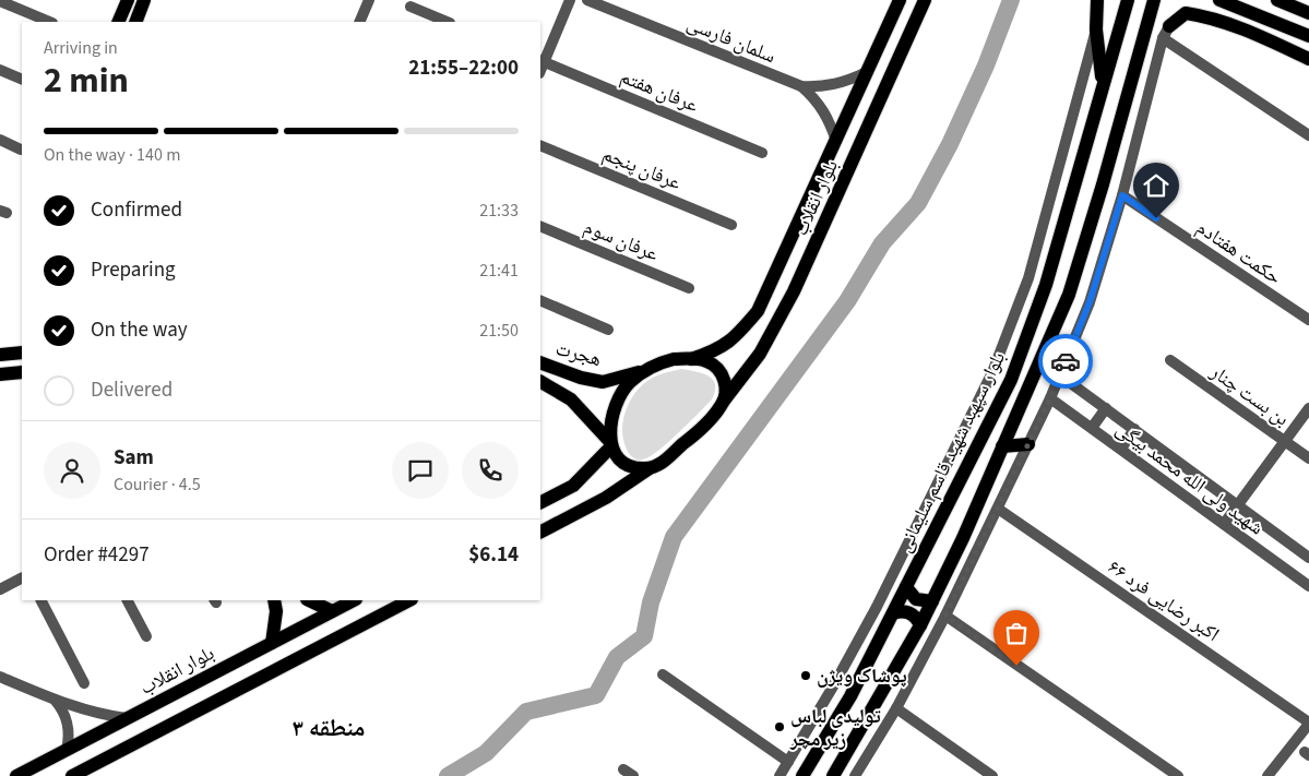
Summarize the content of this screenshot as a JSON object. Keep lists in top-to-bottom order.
{
  "streets": {
    "main road": ["بلوار انقلاب", "هجرت", "بلوار سپهبد شهید قاسم سلیمانی"],
    "street": [
      "سلمان فارسی",
      "عرفان هفتم",
      "عرفان پنجم",
      "عرفان سوم",
      "حکمت هفتادم",
      "بن بست چنار",
      "شهید ولی الله محمد بیگی",
      "۶۶ اکبر رضایی فرد"
    ]
  },
  "crossings": [
    ["سلمان فارسی", "بلوار انقلاب"],
    ["بلوار انقلاب", "هجرت"]
  ],
  "districts": ["منطقه ۳"],
  "places": ["پوشاک ویژن", "تولیدی لباس زیر مچر"],
  "page": {
    "heading": ["2 min", "Arriving in", "21:55–22:00"],
    "panel": [
      "Sam",
      "Courier · 4.5",
      "Order #4297",
      "$6.14"
    ],
    "bar": "On the way · 140 m",
    "list": [
      ["Confirmed", "21:33"],
      ["Preparing", "21:41"],
      ["On the way", "21:50"],
      "Delivered"
    ]
  }
}
